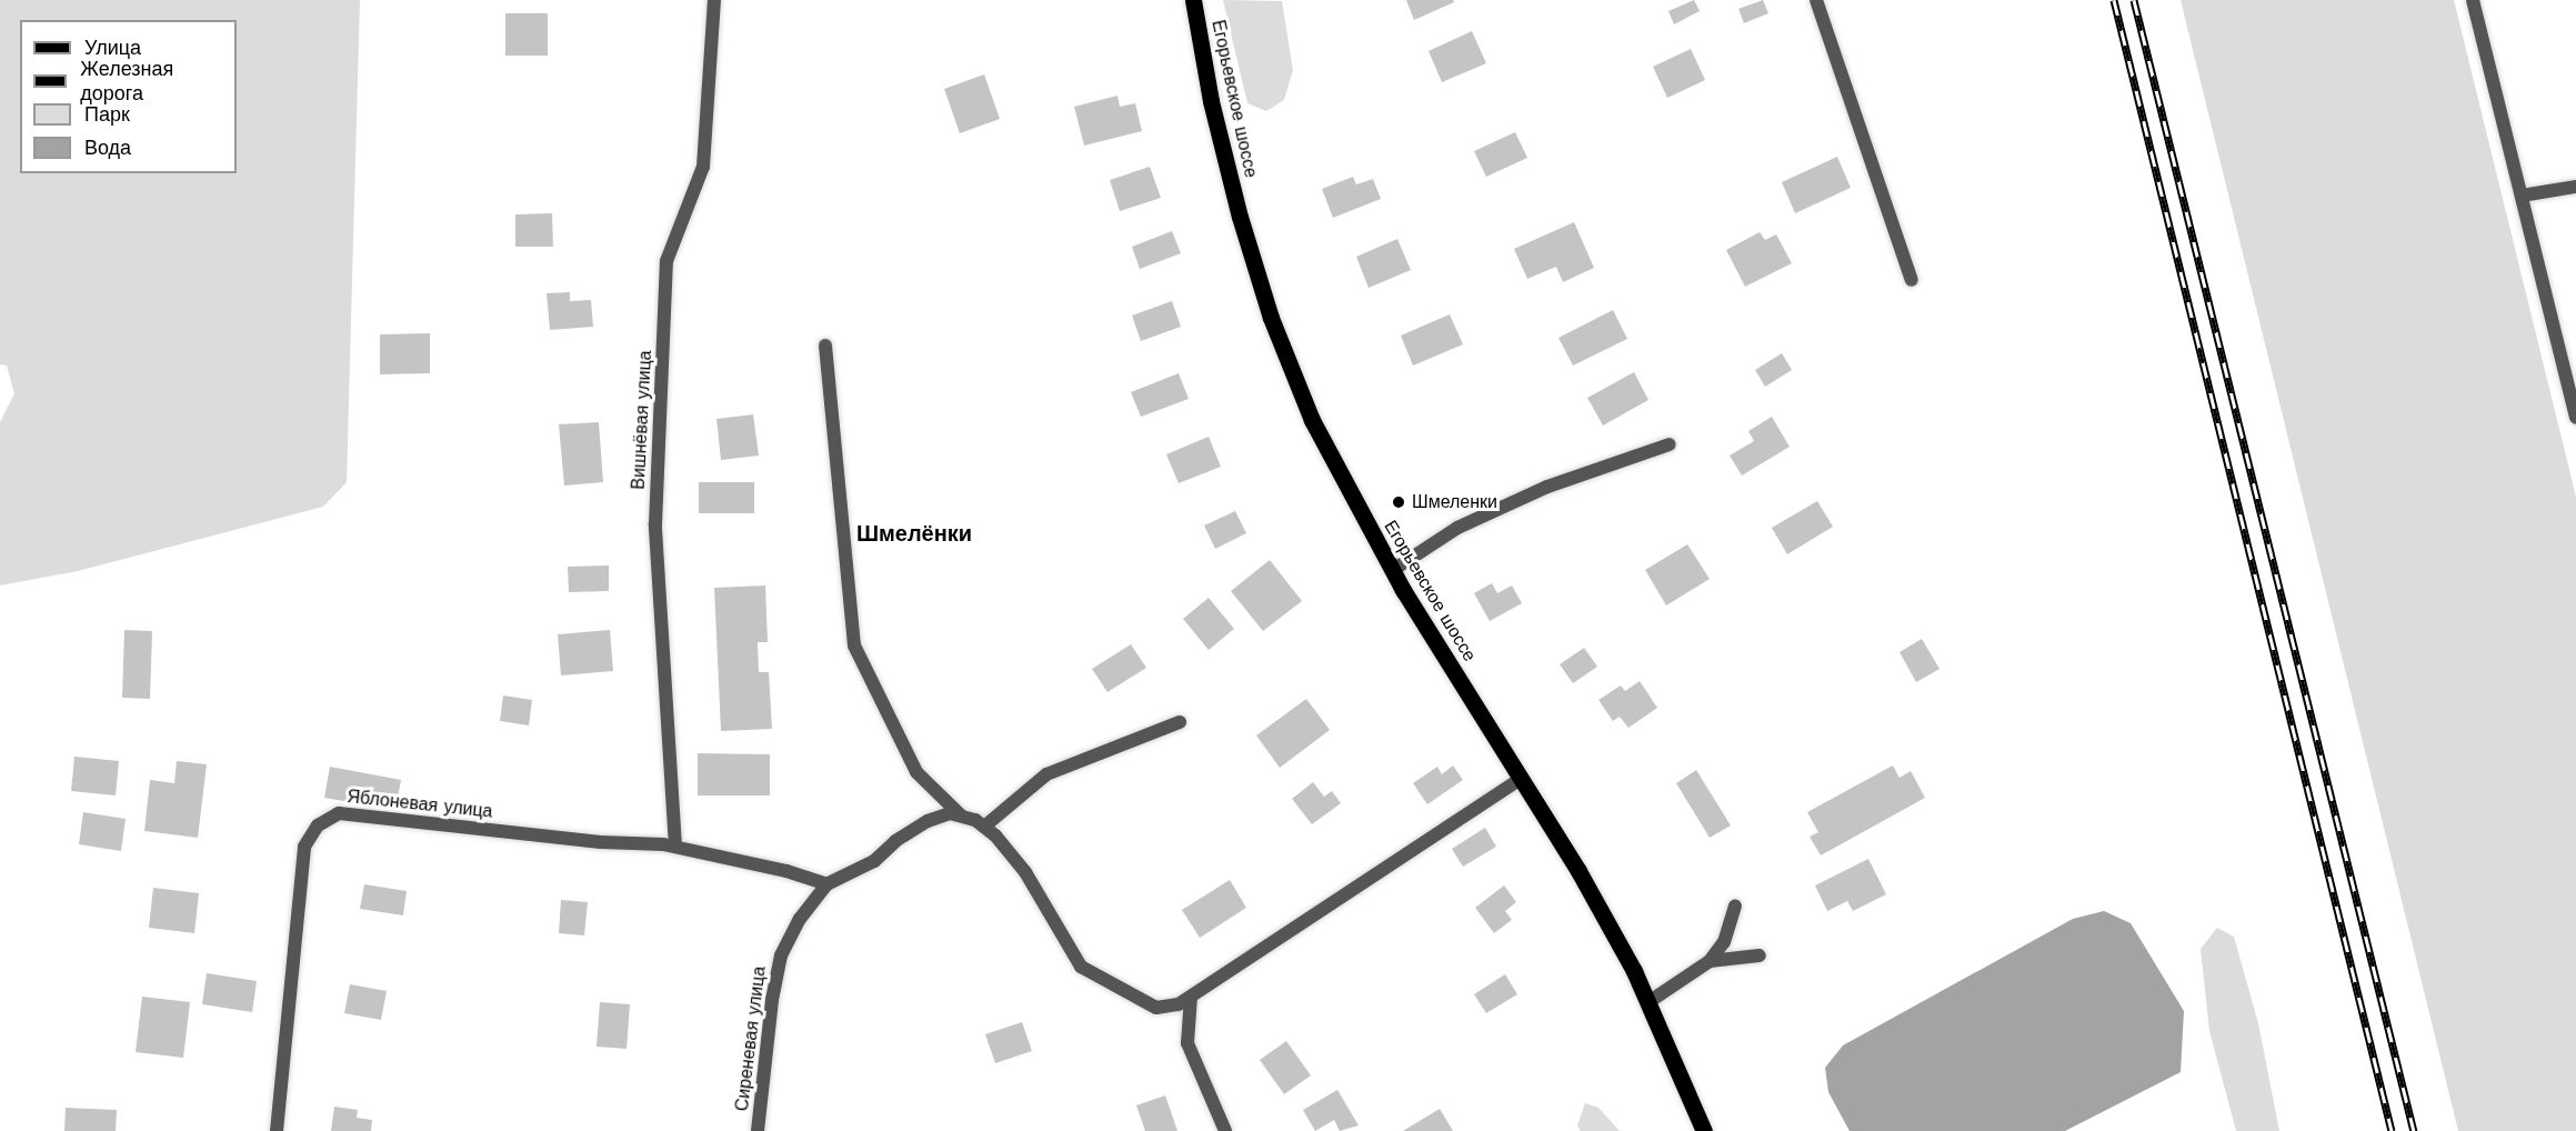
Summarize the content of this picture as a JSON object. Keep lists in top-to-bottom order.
{
  "streets": {
    "main road": ["Егорьевское шоссе"],
    "street": ["Вишнёвая улица", "Яблоневая улица", "Сиреневая улица"]
  },
  "crossings": [
    ["Вишнёвая улица", "Яблоневая улица"],
    ["Яблоневая улица", "Сиреневая улица"]
  ],
  "districts": ["Шмелёнки"],
  "places": ["Шмеленки"],
  "legend": [
    "Улица",
    "Железная дорога",
    "Парк",
    "Вода"
  ]
}
